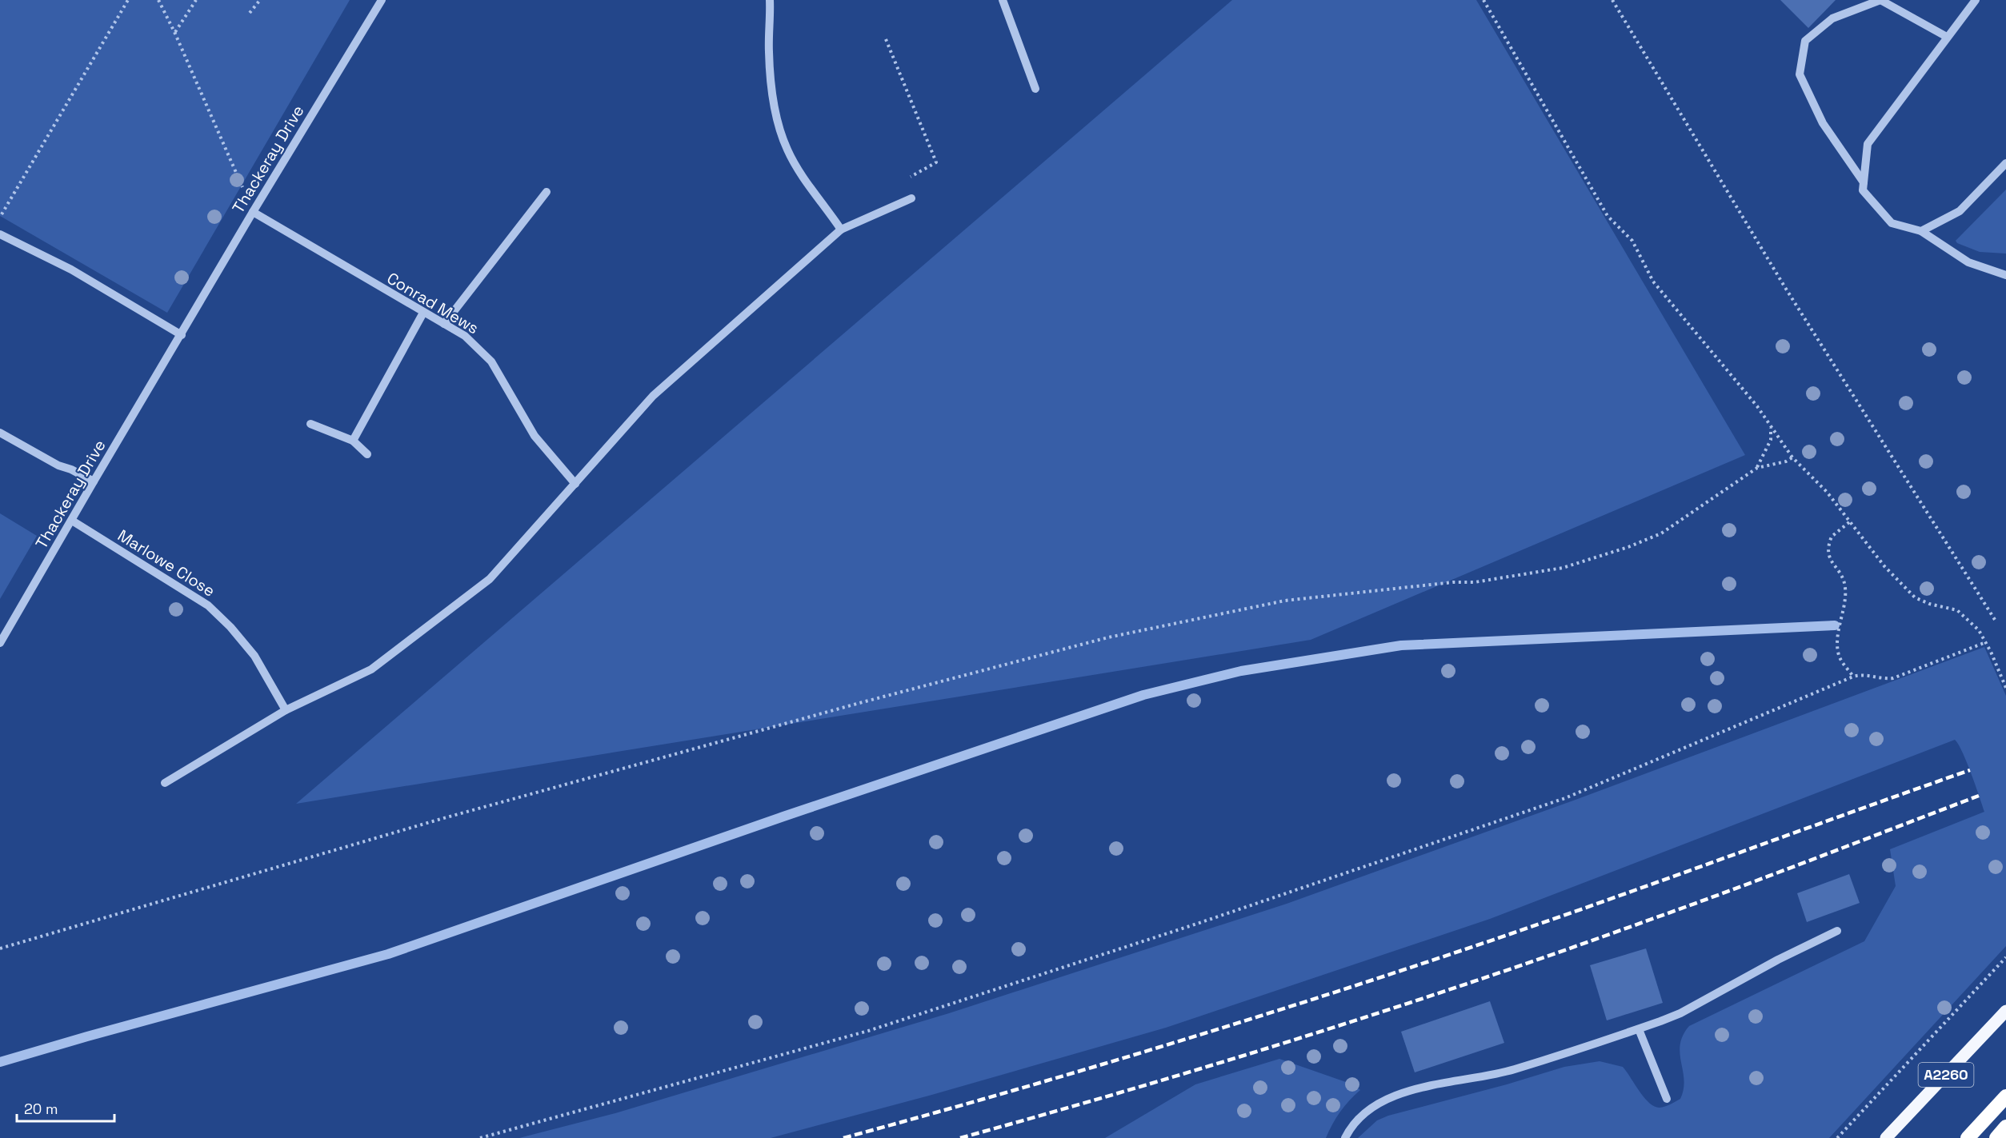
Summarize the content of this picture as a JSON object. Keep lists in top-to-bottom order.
{
  "streets": {
    "main road": ["A2260"],
    "street": ["Thackeray Drive", "Conrad Mews", "Marlowe Close"]
  },
  "crossings": [
    ["Thackeray Drive", "Conrad Mews"],
    ["Thackeray Drive", "Marlowe Close"]
  ],
  "scale_bar": "20 m"
}
